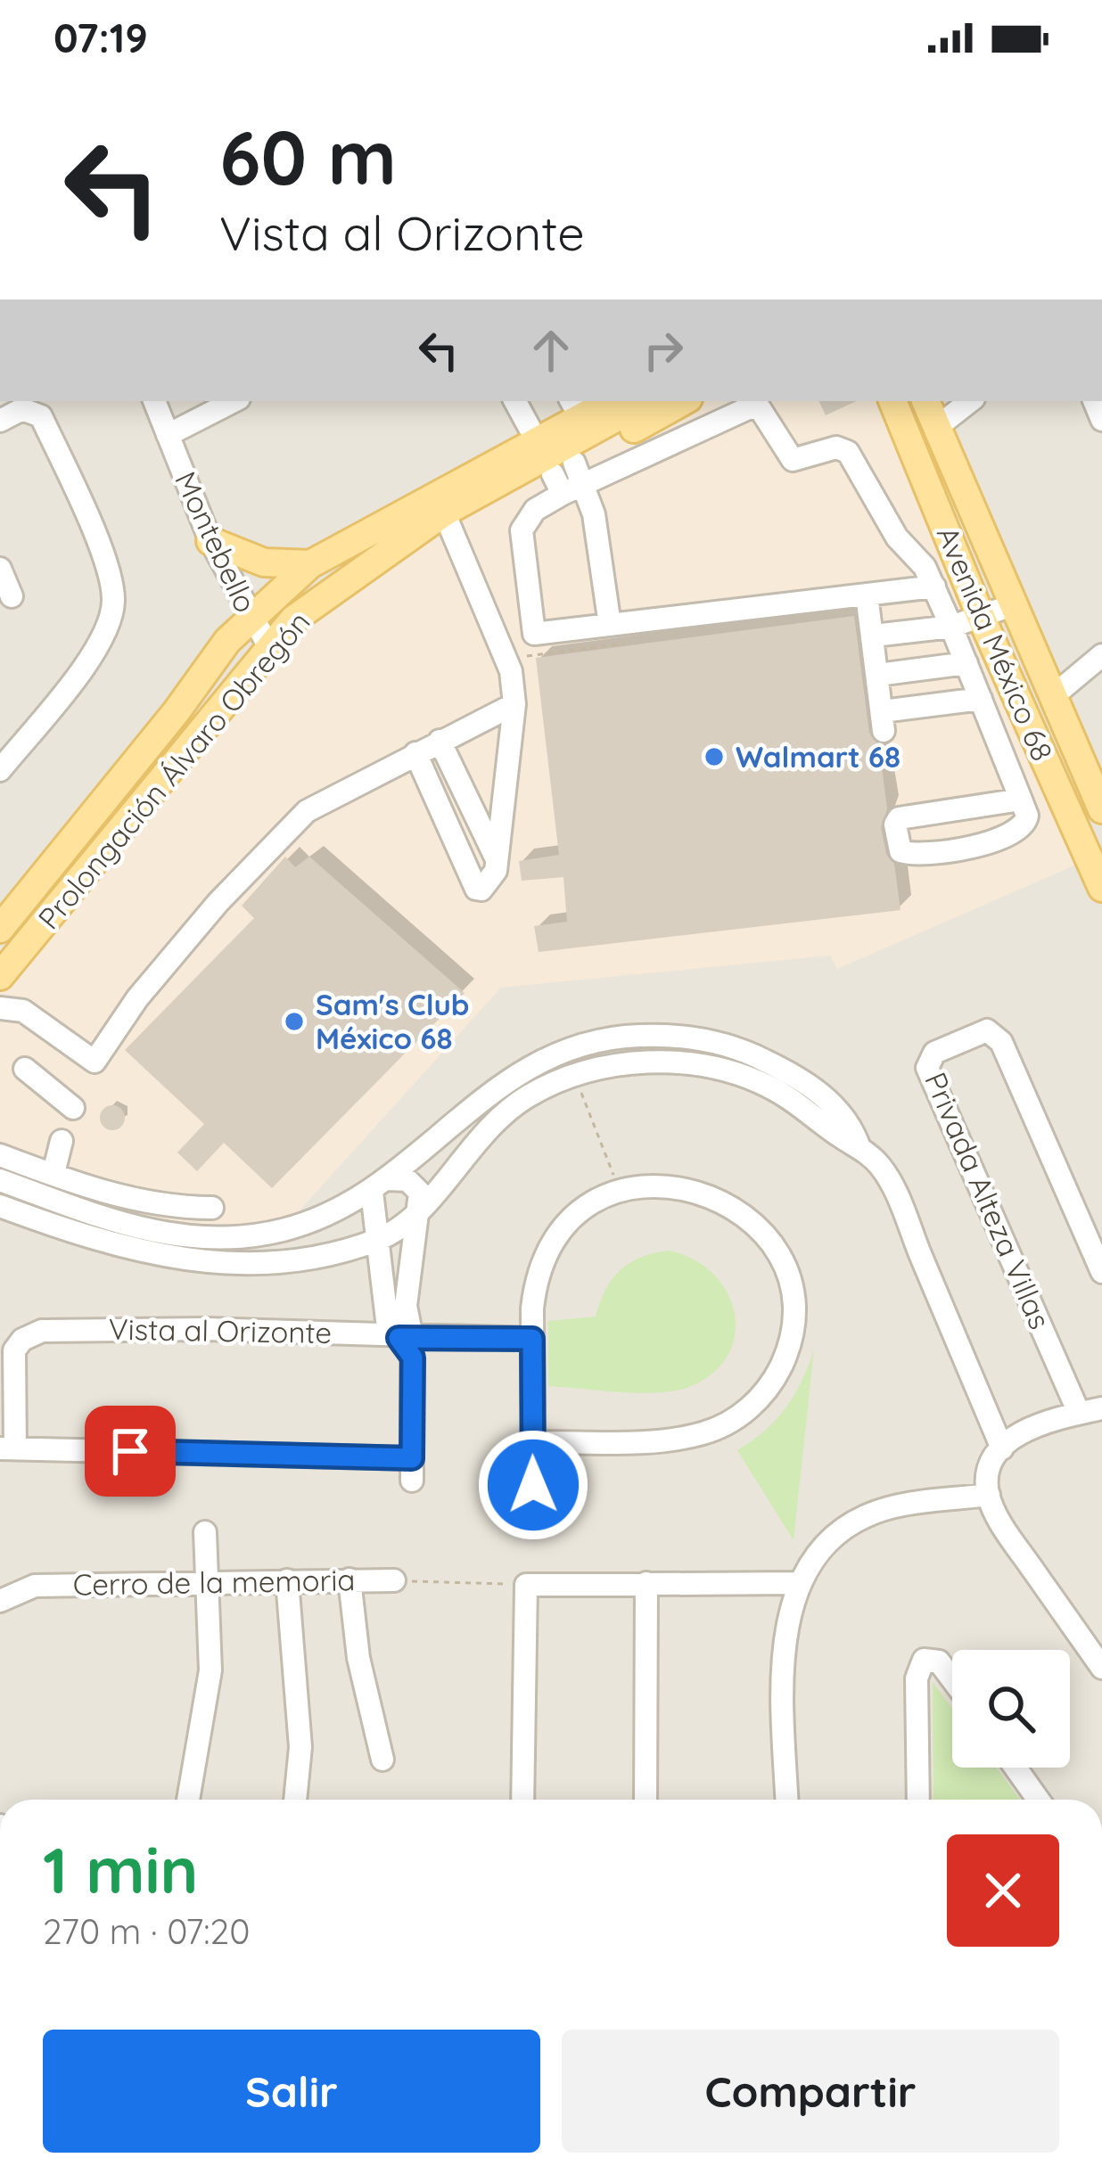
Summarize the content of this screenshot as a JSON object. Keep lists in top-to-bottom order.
{
  "streets": {
    "main road": ["Avenida México 68", "Prolongación Álvaro Obregón"],
    "street": [
      "Montebello",
      "Privada Alteza Villas",
      "Vista al Orizonte",
      "Cerro de la memoria"
    ]
  },
  "crossings": [
    ["Montebello", "Prolongación Álvaro Obregón"]
  ],
  "places": ["Walmart 68", "Sam's Club México 68"],
  "page": {
    "status": "07:19",
    "turn": ["60 m", "Vista al Orizonte"],
    "heading": ["1 min", "270 m · 07:20"],
    "buttons": ["Salir", "Compartir"]
  }
}
